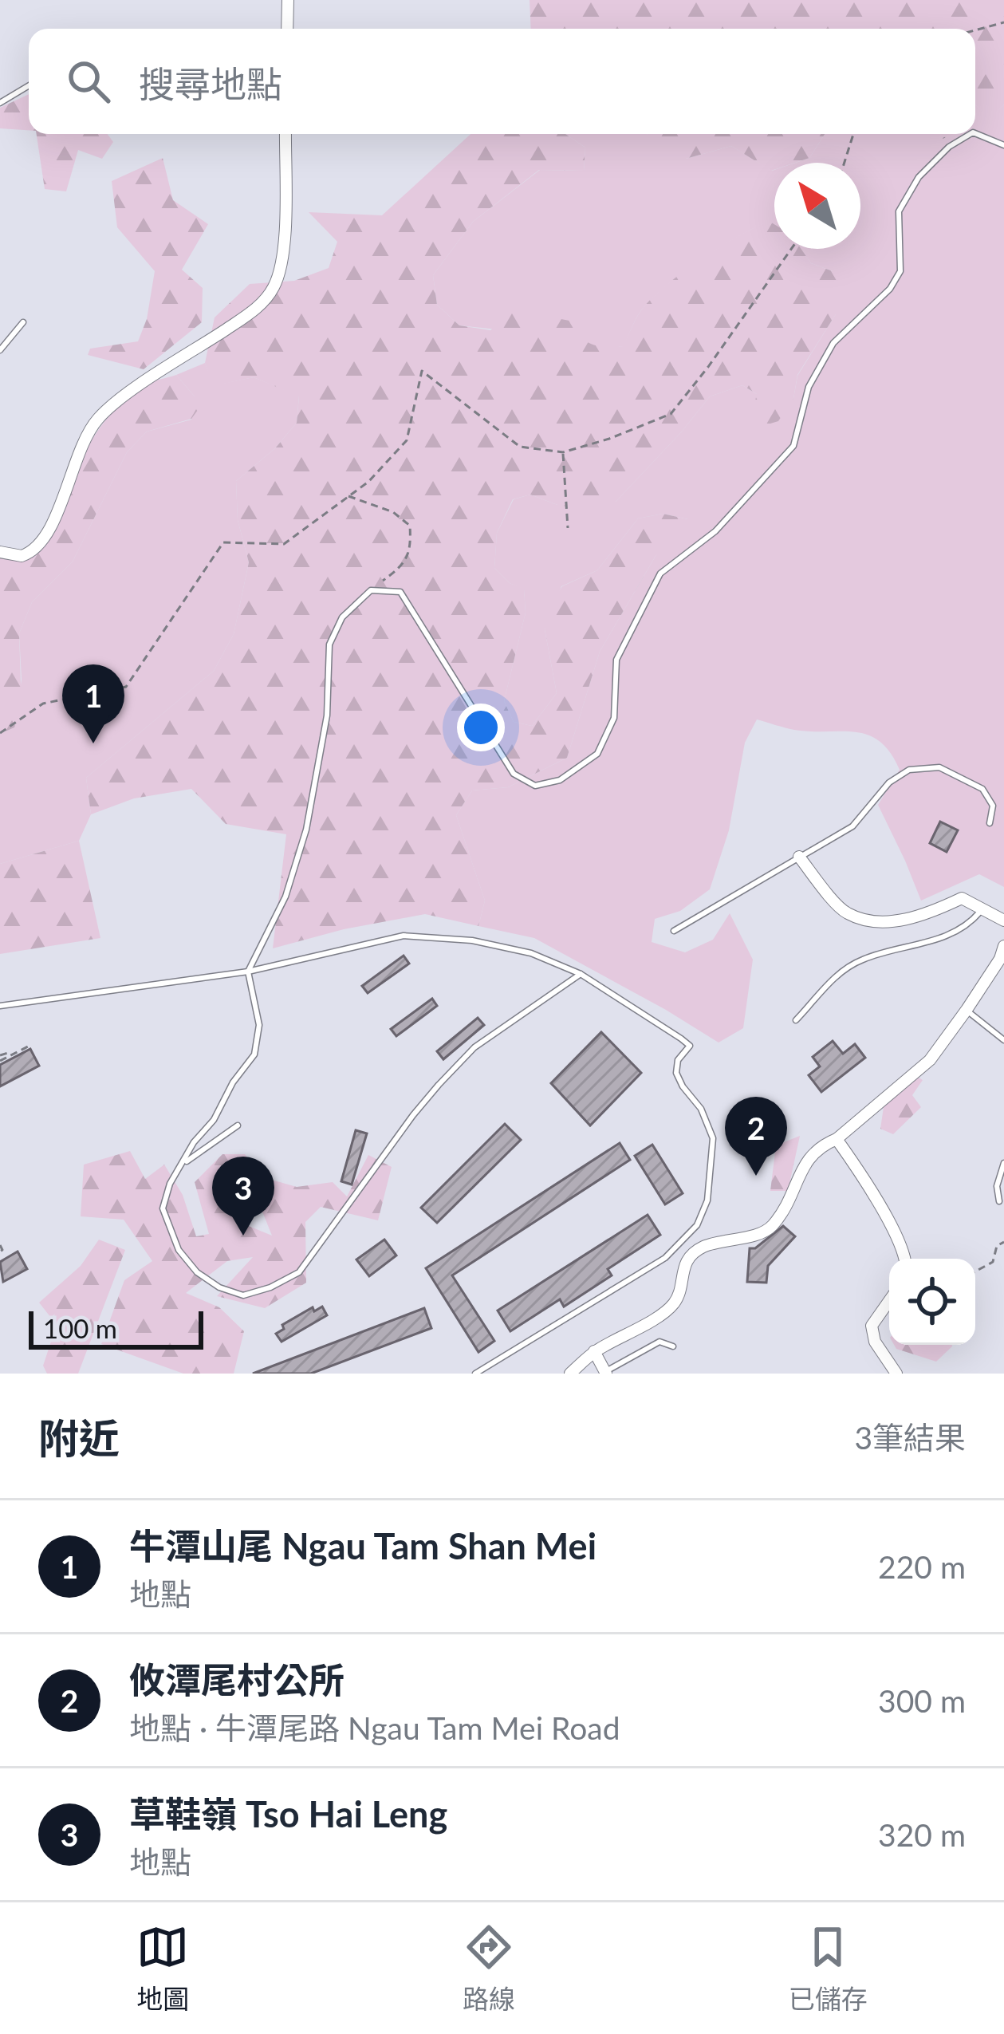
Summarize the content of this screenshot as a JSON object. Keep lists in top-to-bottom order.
{
  "scale_bar": "100 m",
  "north": "top left",
  "page": {
    "search": "搜尋地點",
    "pins": ["1", "2", "3"],
    "scale": "100 m",
    "heading": ["附近", "3筆結果"],
    "list": [
      {
        "mark": "1",
        "name": "牛潭山尾 Ngau Tam Shan Mei",
        "note": "地點",
        "value": "220 m"
      },
      {
        "mark": "2",
        "name": "攸潭尾村公所",
        "note": "地點 · 牛潭尾路 Ngau Tam Mei Road",
        "value": "300 m"
      },
      {
        "mark": "3",
        "name": "草鞋嶺 Tso Hai Leng",
        "note": "地點",
        "value": "320 m"
      }
    ],
    "nav": ["地圖", "路線", "已儲存"]
  }
}
